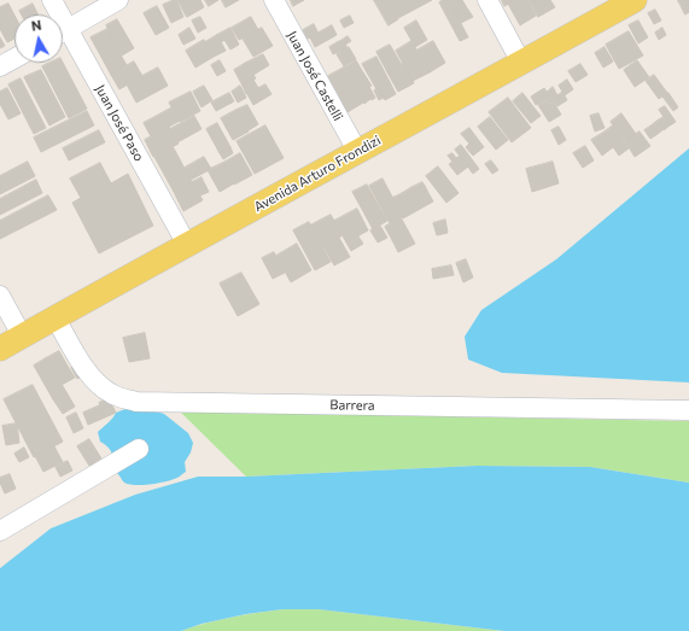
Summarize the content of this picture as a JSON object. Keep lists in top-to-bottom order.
{
  "streets": {
    "main road": ["Avenida Arturo Frondizi"],
    "street": ["Juan José Castelli", "Juan José Paso", "Barrera"]
  },
  "crossings": [
    ["Juan José Castelli", "Avenida Arturo Frondizi"],
    ["Juan José Paso", "Avenida Arturo Frondizi"],
    ["Avenida Arturo Frondizi", "Barrera"]
  ],
  "north": "top"
}
